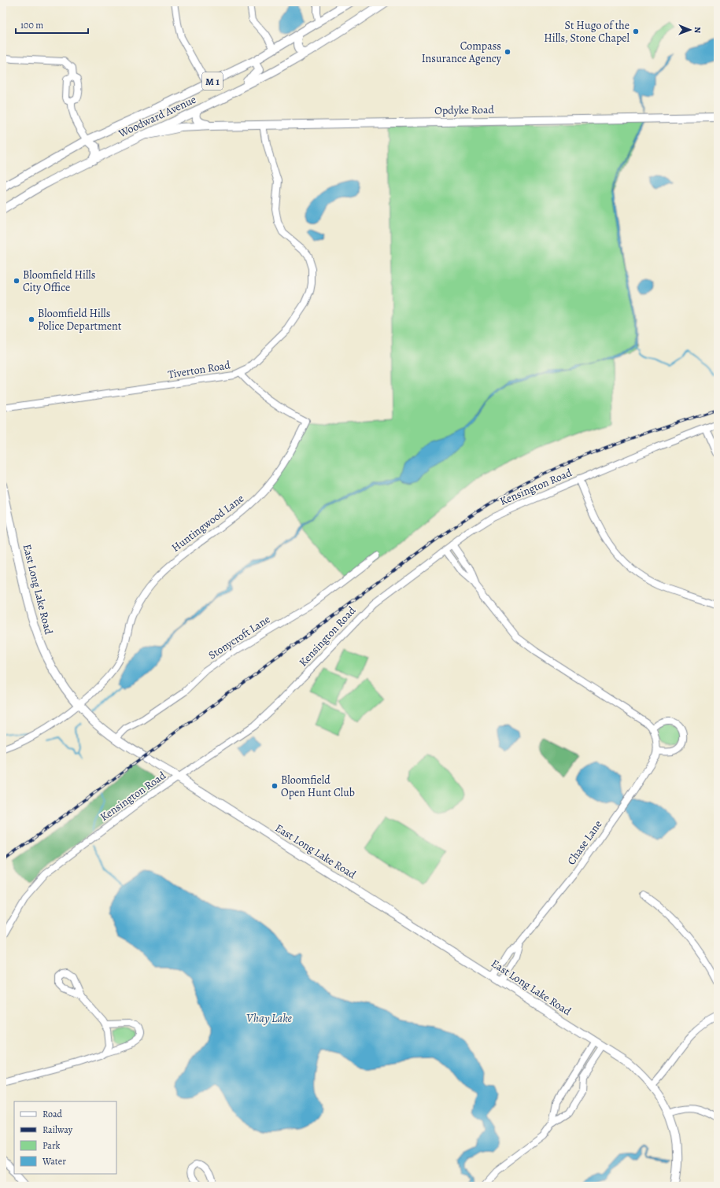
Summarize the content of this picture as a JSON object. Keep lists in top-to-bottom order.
{
  "streets": {
    "main road": [
      "M 1",
      "Opdyke Road",
      "Woodward Avenue",
      "East Long Lake Road"
    ],
    "street": [
      "Tiverton Road",
      "Kensington Road",
      "Huntingwood Lane",
      "Stonycroft Lane",
      "Chase Lane"
    ]
  },
  "crossings": [
    ["Opdyke Road", "Woodward Avenue"],
    ["Opdyke Road", "Tiverton Road"],
    ["Tiverton Road", "Huntingwood Lane"],
    ["Kensington Road", "East Long Lake Road"],
    ["Huntingwood Lane", "East Long Lake Road"],
    ["East Long Lake Road", "Stonycroft Lane"],
    ["East Long Lake Road", "Chase Lane"]
  ],
  "water": ["Vhay Lake"],
  "places": [
    "St Hugo of the Hills, Stone Chapel",
    "Compass Insurance Agency",
    "Bloomfield Hills City Office",
    "Bloomfield Hills Police Department",
    "Bloomfield Open Hunt Club"
  ],
  "legend": [
    "Road",
    "Railway",
    "Park",
    "Water"
  ],
  "scale_bar": "100 m",
  "north": "right"
}
